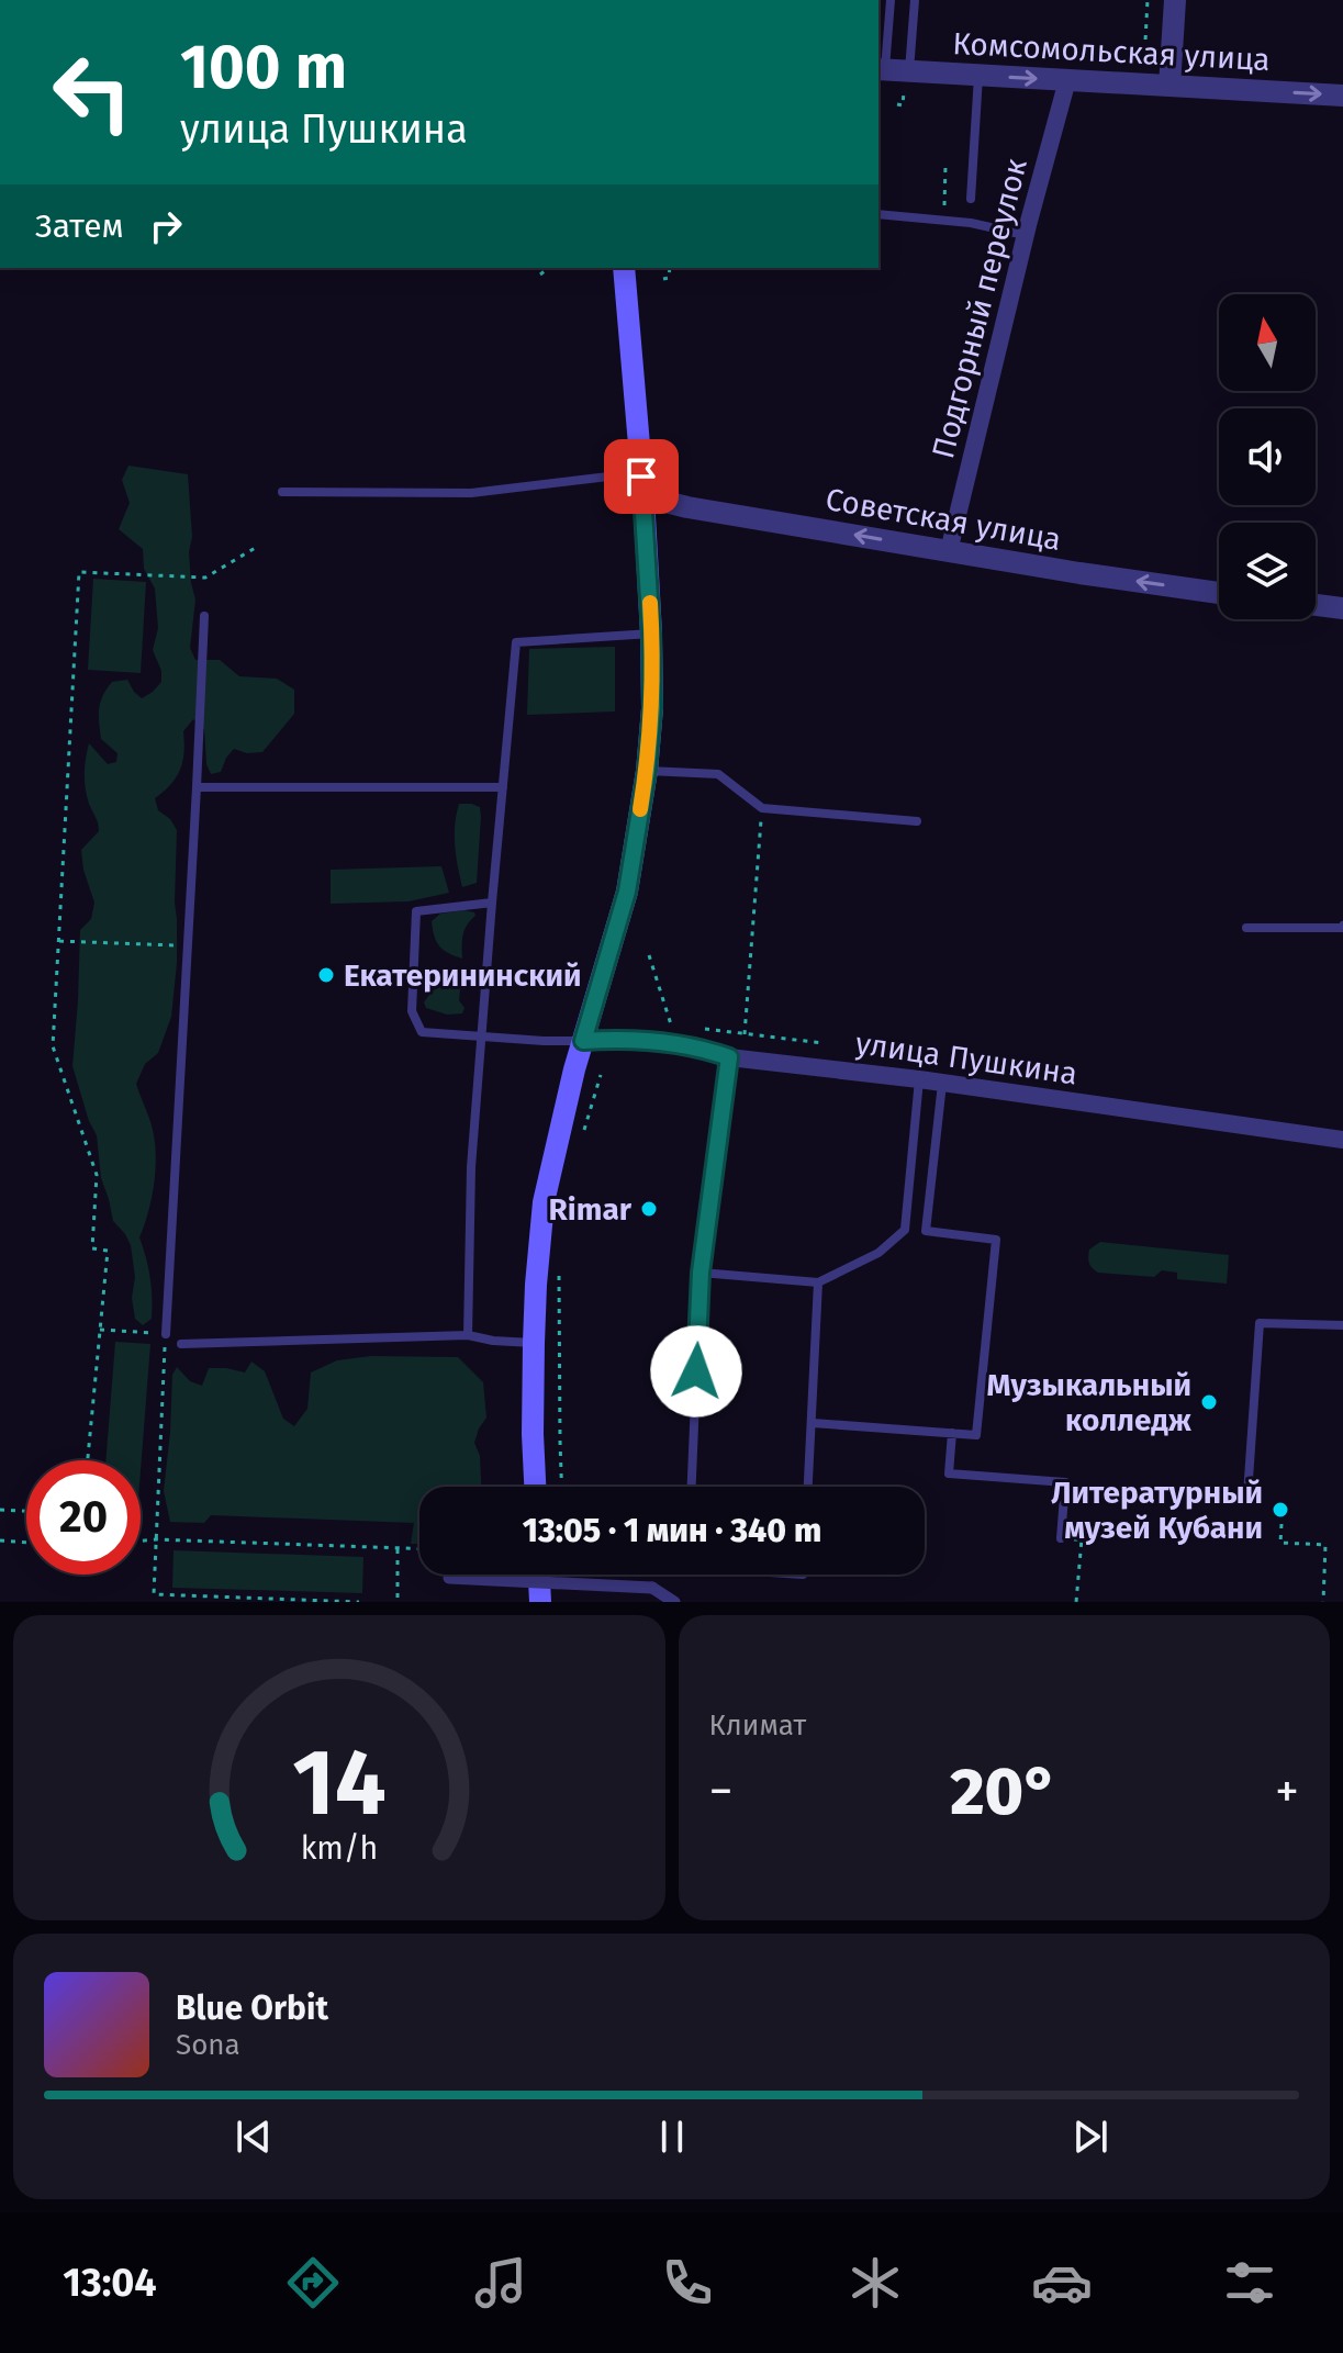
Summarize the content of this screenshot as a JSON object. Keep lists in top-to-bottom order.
{
  "streets": {
    "street": [
      "Комсомольская улица",
      "Подгорный переулок",
      "Советская улица",
      "улица Пушкина"
    ]
  },
  "crossings": [
    ["Комсомольская улица", "Подгорный переулок"],
    ["Подгорный переулок", "Советская улица"]
  ],
  "one_way": ["Комсомольская улица", "Советская улица"],
  "places": [
    "Екатерининский",
    "Rimar",
    "Музыкальный колледж",
    "Литературный музей Кубани"
  ],
  "north": "top",
  "page": {
    "turn": ["100 m", "улица Пушкина"],
    "then": "Затем",
    "limit": "20",
    "trip": "13:05 · 1 мин · 340 m",
    "tile": "Климат",
    "heat": ["−", "20°", "+"],
    "song": ["Blue Orbit", "Sona"],
    "tabs": "13:04",
    "gauge": ["14", "km/h"]
  }
}
